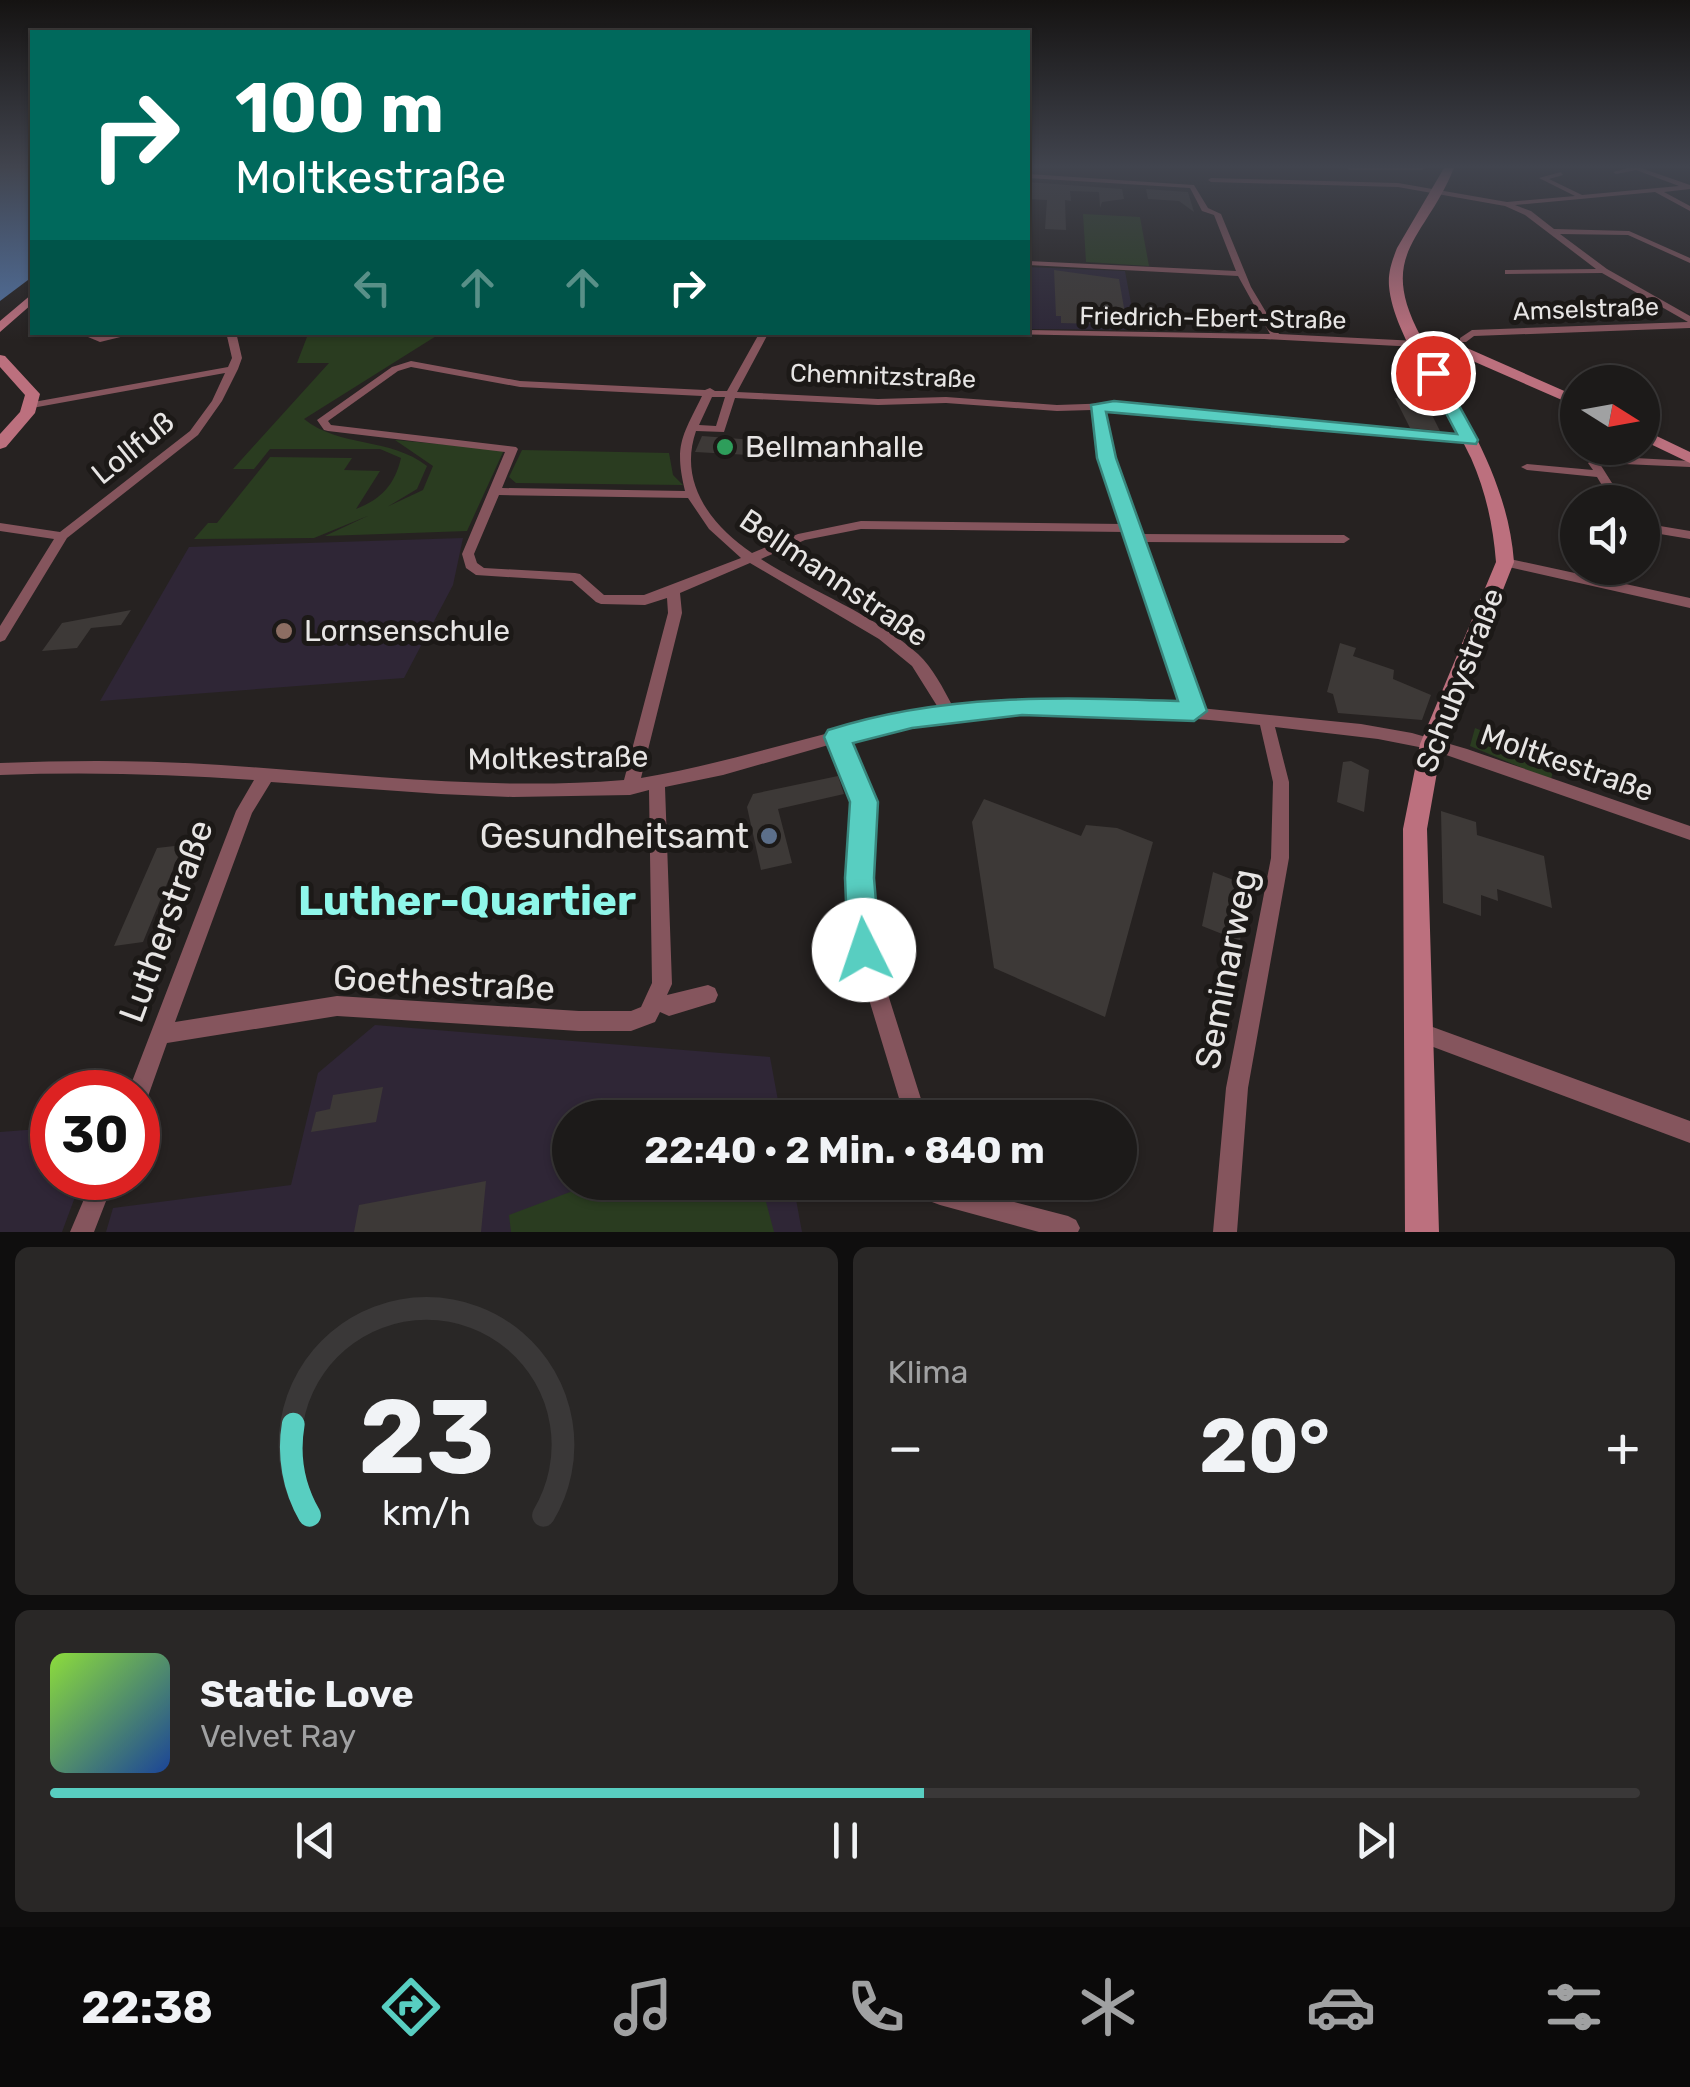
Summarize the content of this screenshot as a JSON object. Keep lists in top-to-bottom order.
{
  "streets": {
    "street": [
      "Amselstraße",
      "Friedrich-Ebert-Straße",
      "Chemnitzstraße",
      "Lollfuß",
      "Bellmannstraße",
      "Schubystraße",
      "Moltkestraße",
      "Lutherstraße",
      "Seminarweg",
      "Goethestraße"
    ]
  },
  "crossings": [
    ["Friedrich-Ebert-Straße", "Schubystraße"],
    ["Chemnitzstraße", "Schubystraße"],
    ["Bellmannstraße", "Moltkestraße"],
    ["Schubystraße", "Moltkestraße"],
    ["Moltkestraße", "Lutherstraße"],
    ["Moltkestraße", "Seminarweg"],
    ["Lutherstraße", "Goethestraße"]
  ],
  "districts": ["Luther-Quartier"],
  "places": ["Bellmanhalle", "Lornsenschule", "Gesundheitsamt"],
  "north": "right",
  "page": {
    "turn": ["100 m", "Moltkestraße"],
    "limit": "30",
    "trip": "22:40 · 2 Min. · 840 m",
    "tile": "Klima",
    "heat": ["−", "20°", "+"],
    "song": ["Static Love", "Velvet Ray"],
    "tabs": "22:38",
    "gauge": ["23", "km/h"]
  }
}
